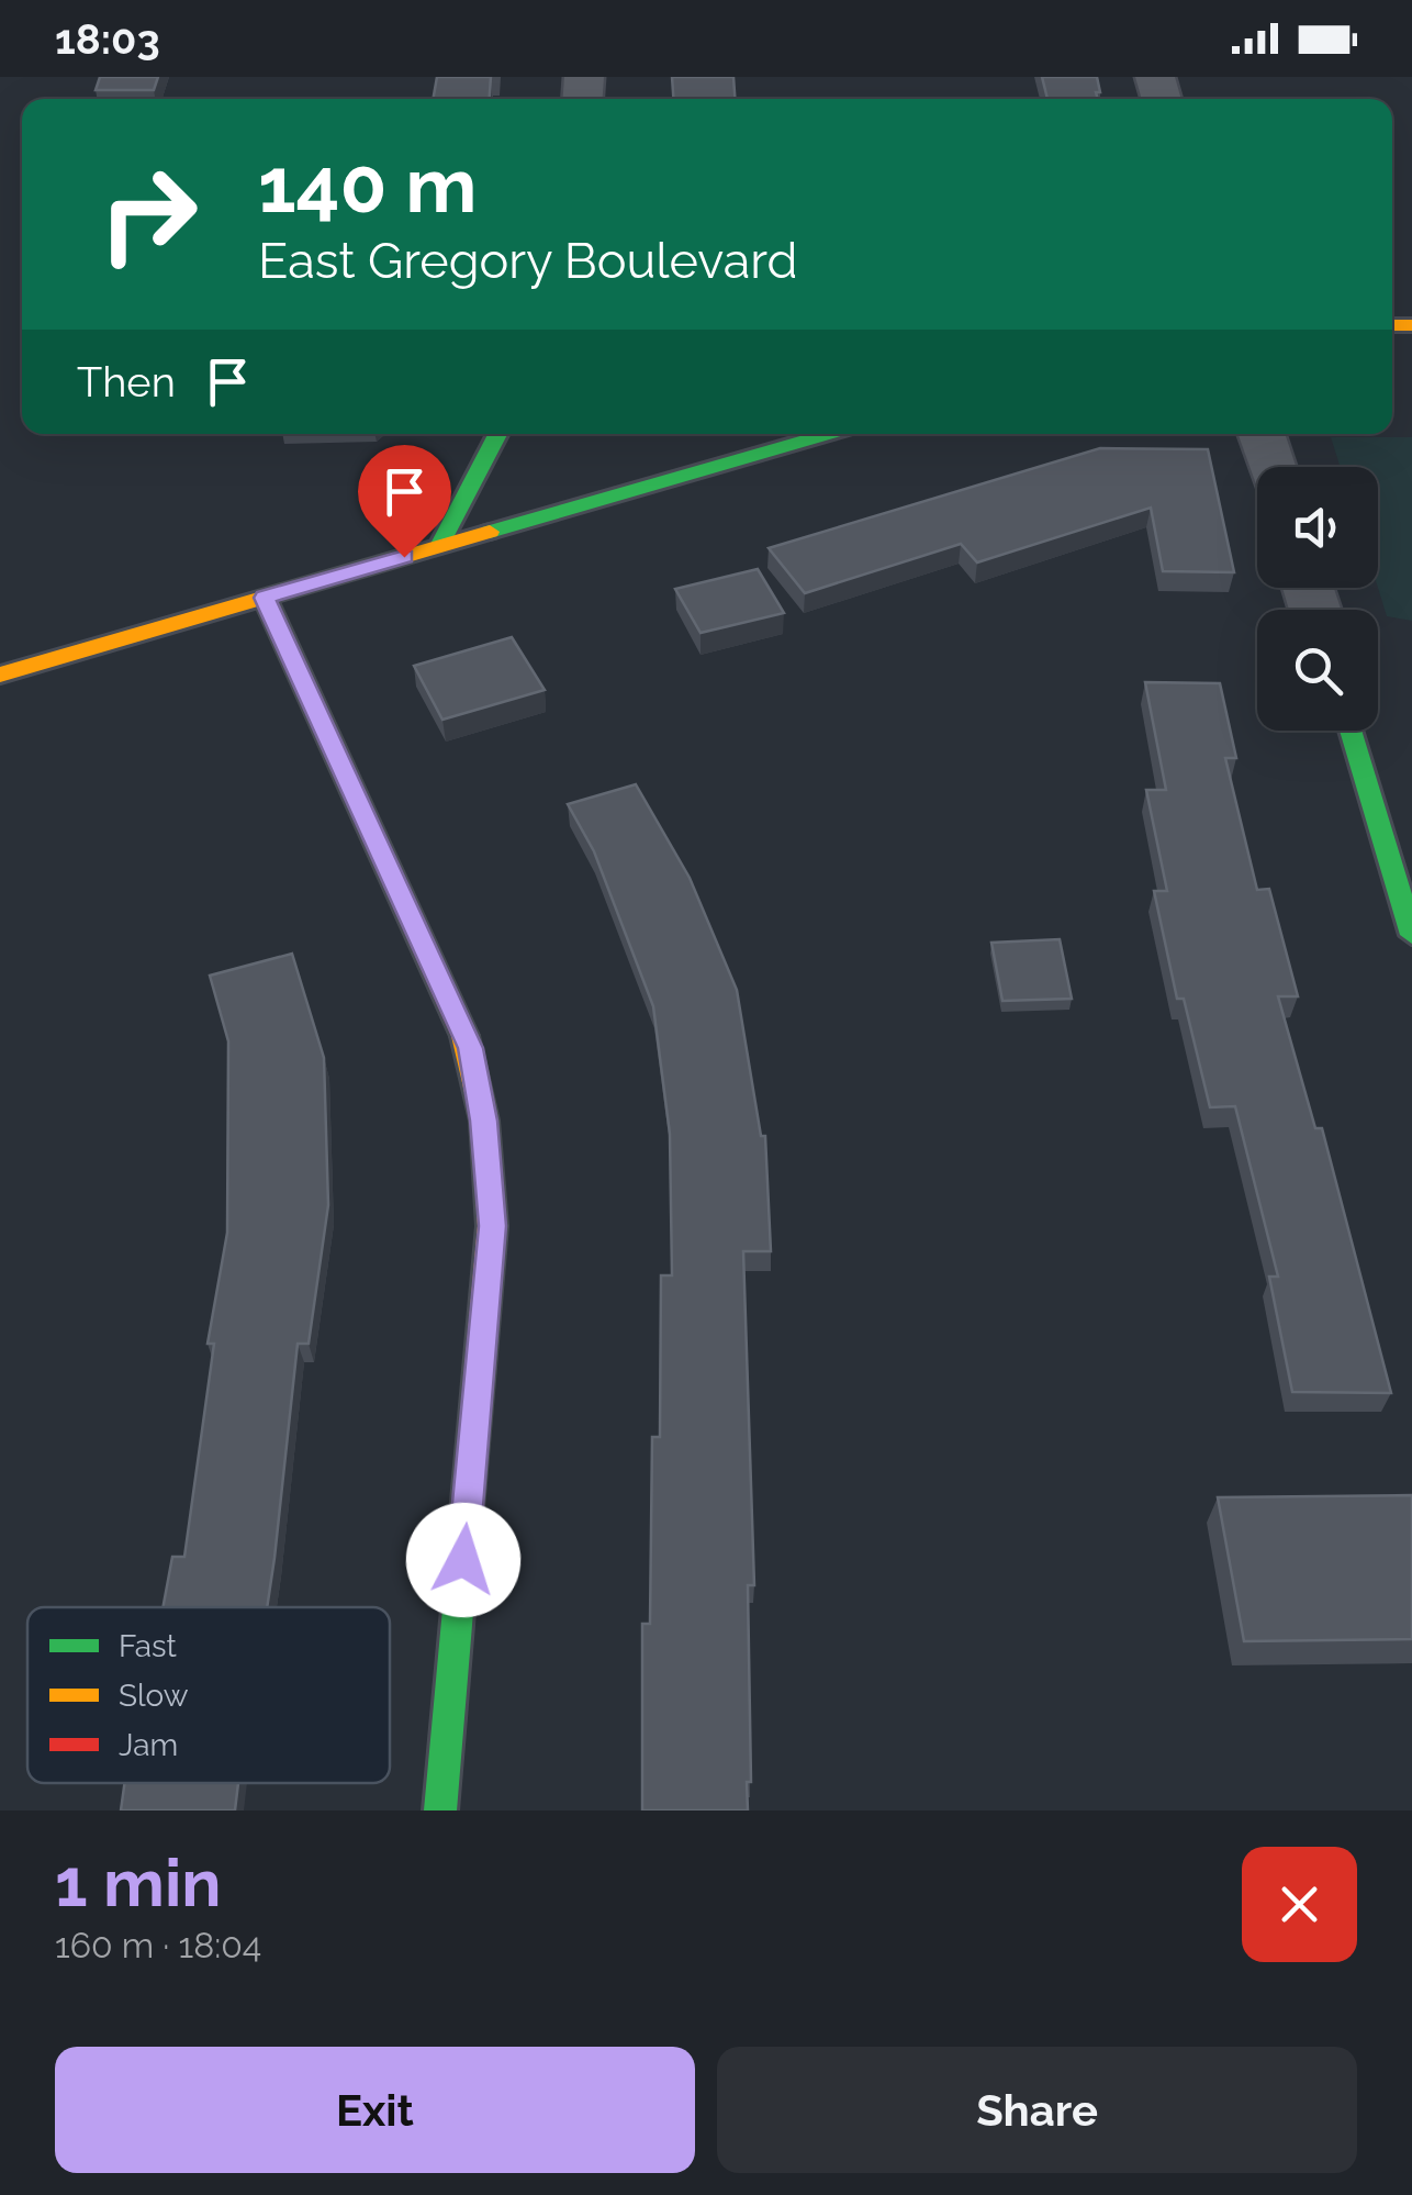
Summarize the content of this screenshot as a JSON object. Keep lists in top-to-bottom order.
{
  "legend": ["Fast", "Slow", "Jam"],
  "page": {
    "status": "18:03",
    "turn": ["140 m", "East Gregory Boulevard"],
    "then": "Then",
    "heading": ["1 min", "160 m · 18:04"],
    "buttons": ["Exit", "Share"]
  }
}
